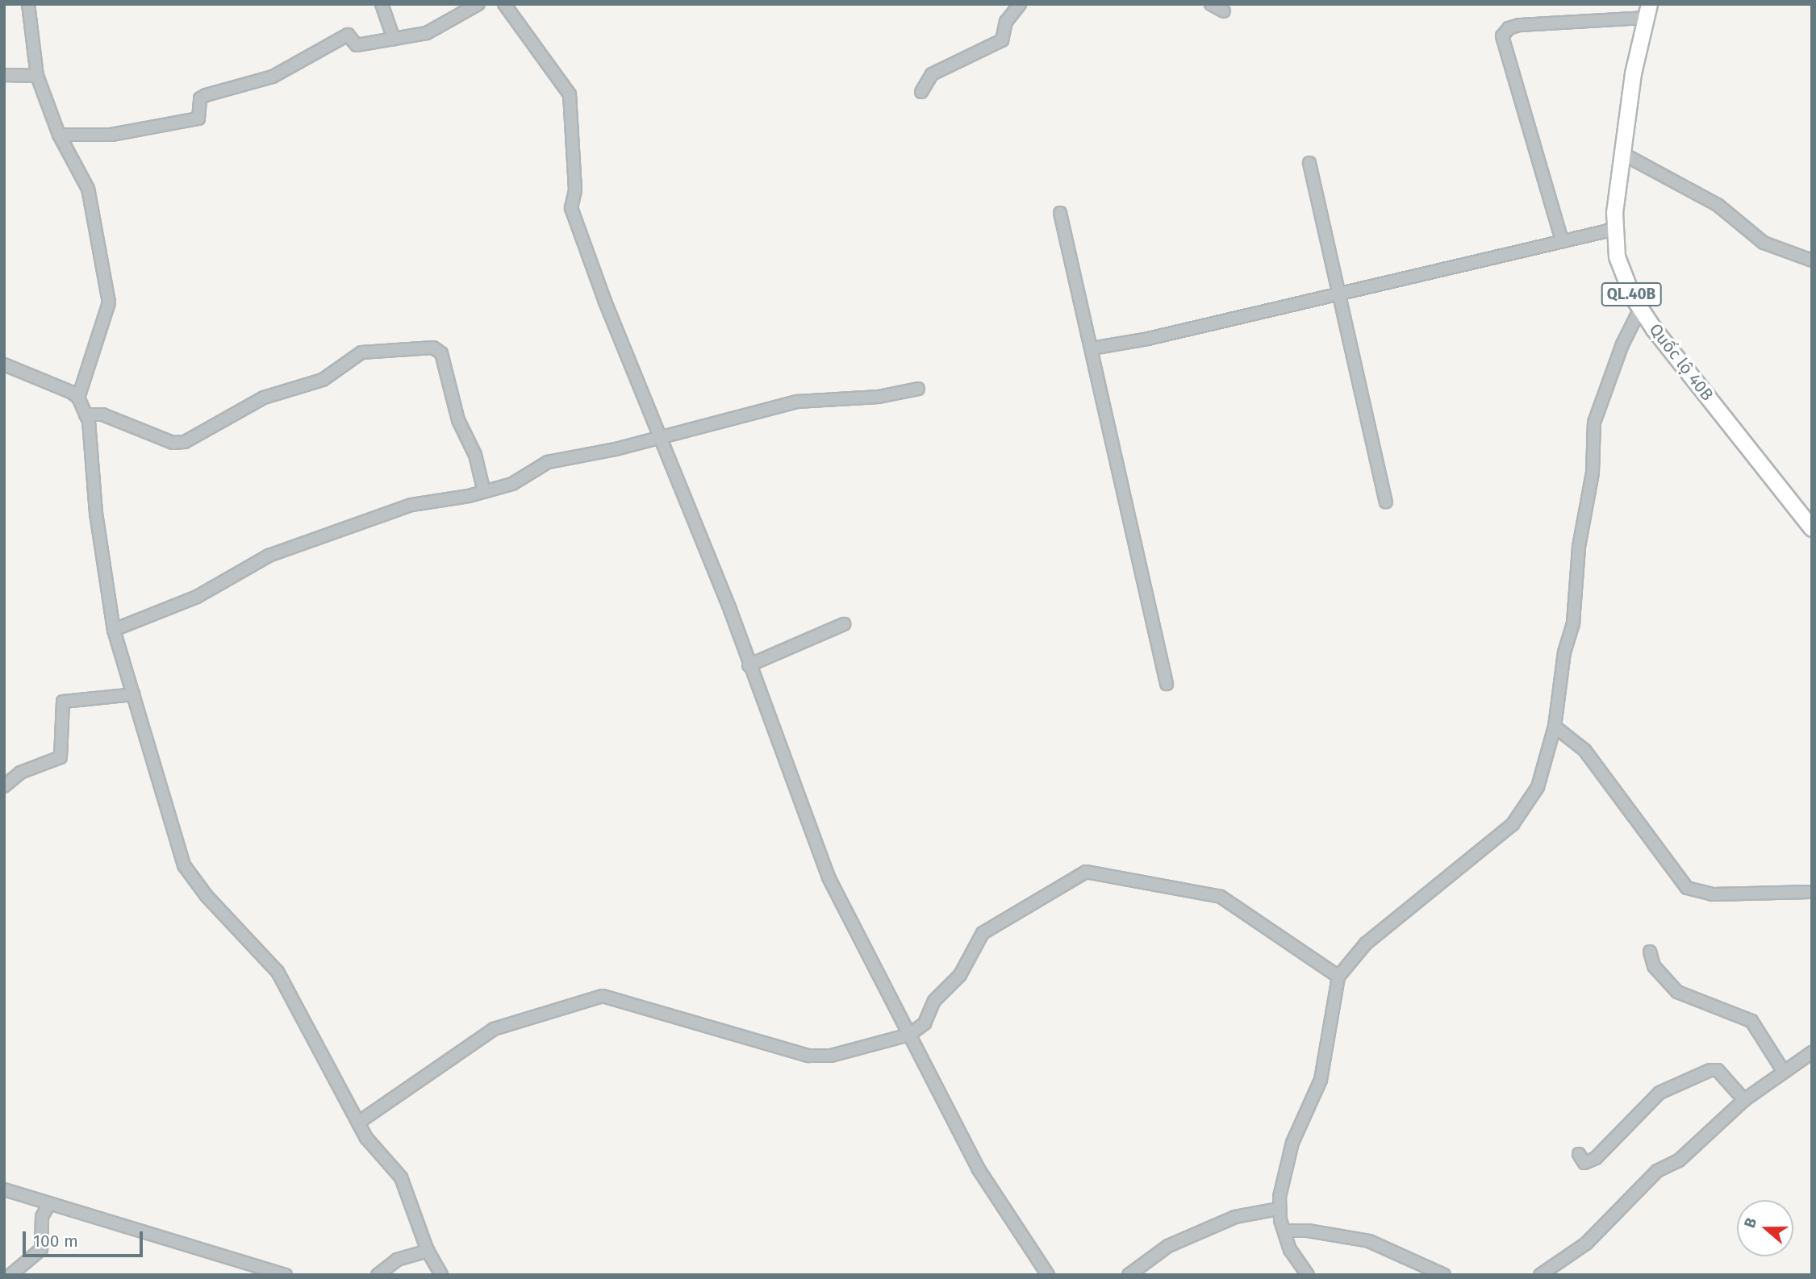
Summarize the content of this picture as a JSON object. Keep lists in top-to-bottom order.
{
  "streets": {
    "highway": ["QL.40B", "Quốc lộ 40B"]
  },
  "scale_bar": "100 m",
  "north": "left"
}
